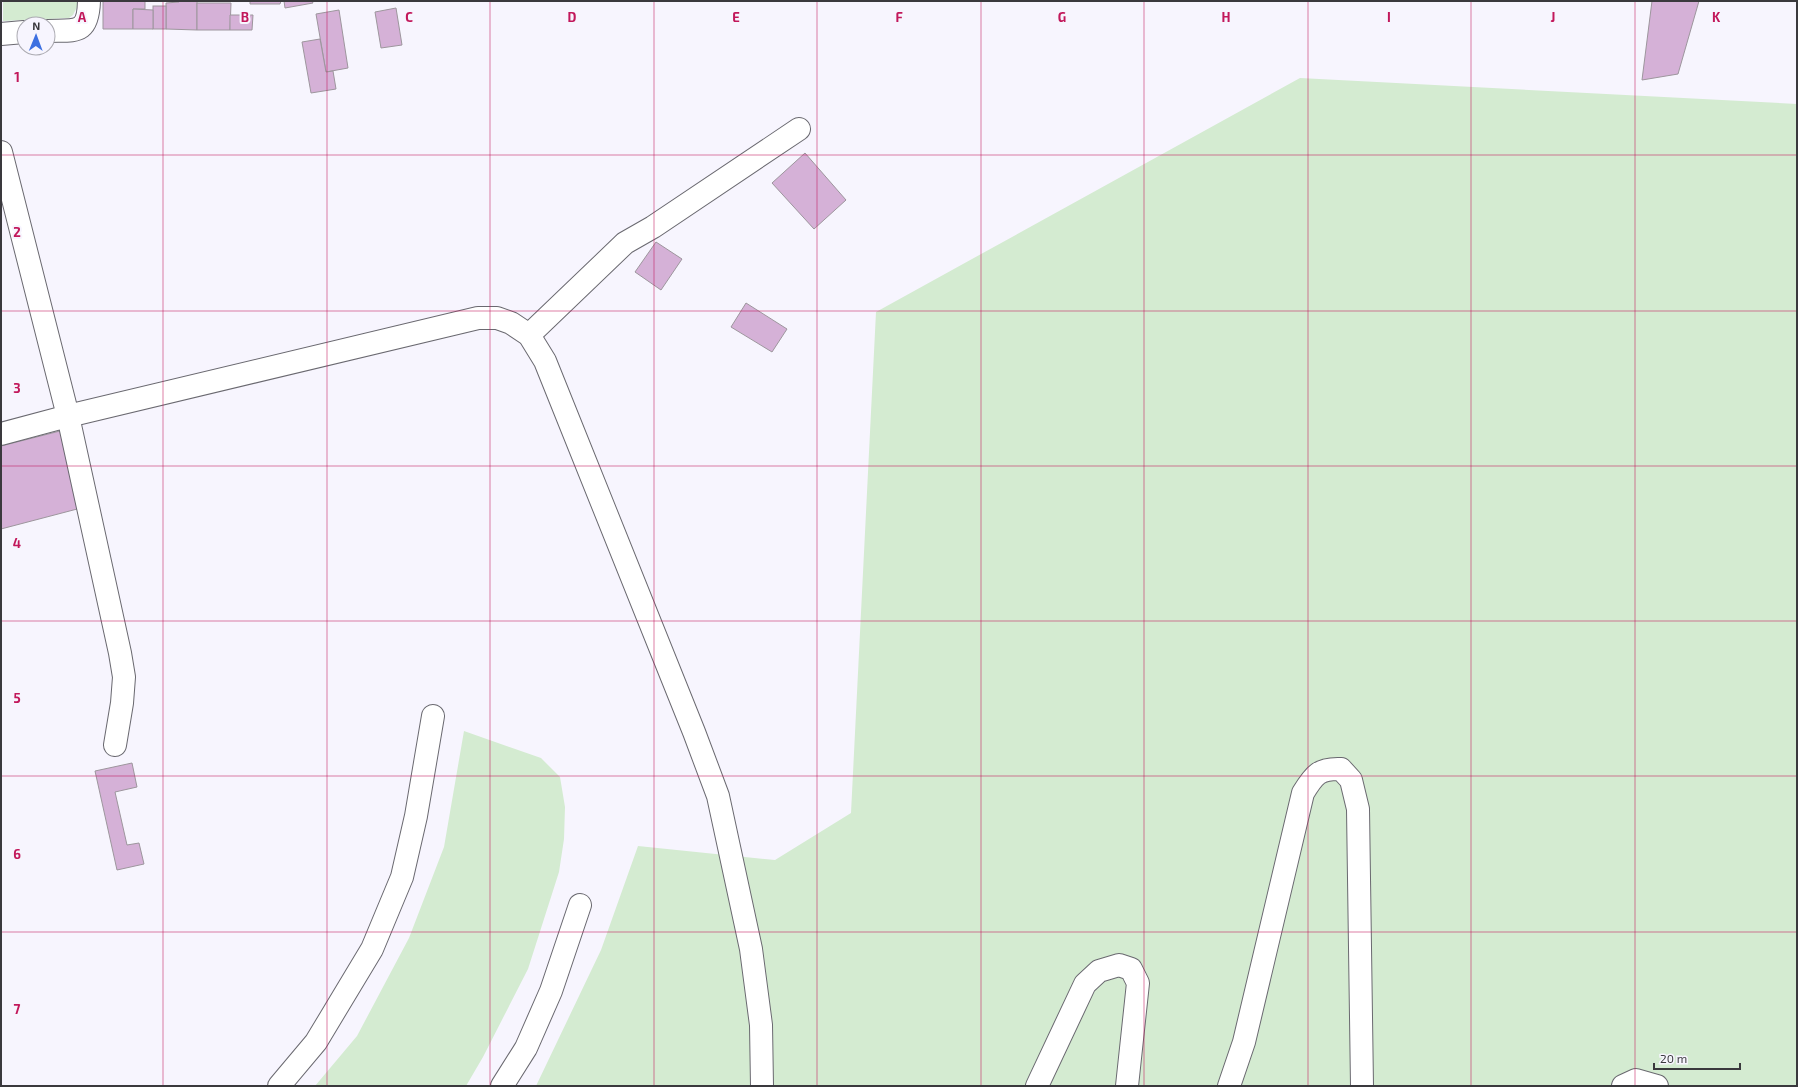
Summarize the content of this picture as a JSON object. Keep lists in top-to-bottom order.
{
  "scale_bar": "20 m",
  "north": "top",
  "grid": {
    "columns": [
      "A",
      "B",
      "C",
      "D",
      "E",
      "F",
      "G",
      "H",
      "I",
      "J",
      "K"
    ],
    "rows": [
      "1",
      "2",
      "3",
      "4",
      "5",
      "6",
      "7"
    ]
  }
}
